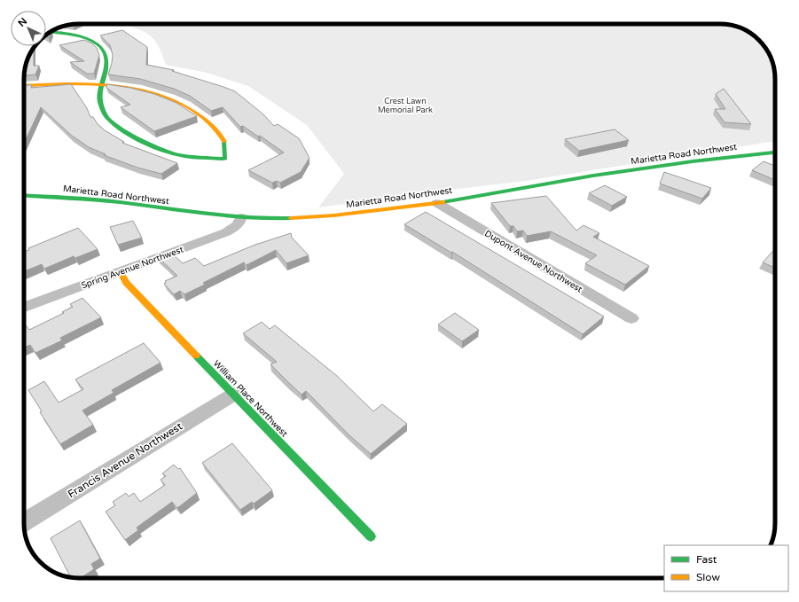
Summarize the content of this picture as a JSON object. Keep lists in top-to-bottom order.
{
  "streets": {
    "street": [
      "Marietta Road Northwest",
      "Dupont Avenue Northwest",
      "Spring Avenue Northwest",
      "William Place Northwest",
      "Francis Avenue Northwest"
    ]
  },
  "crossings": [
    ["Marietta Road Northwest", "Dupont Avenue Northwest"],
    ["Marietta Road Northwest", "Spring Avenue Northwest"],
    ["Spring Avenue Northwest", "William Place Northwest"],
    ["William Place Northwest", "Francis Avenue Northwest"]
  ],
  "parks": ["Crest Lawn Memorial Park"],
  "legend": ["Fast", "Slow"],
  "north": "top left"
}
